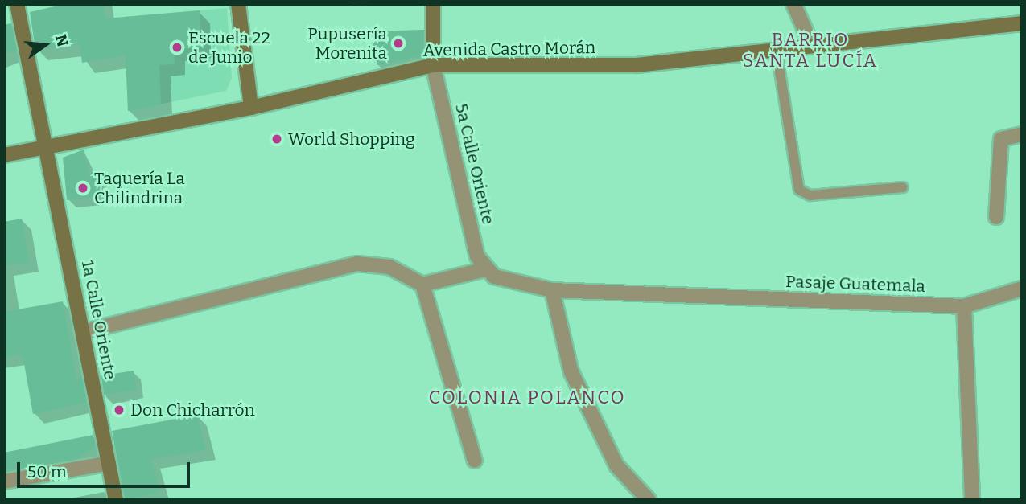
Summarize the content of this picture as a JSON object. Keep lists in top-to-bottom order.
{
  "streets": {
    "main road": ["Avenida Castro Morán", "1a Calle Oriente"],
    "street": ["5a Calle Oriente", "Pasaje Guatemala"]
  },
  "crossings": [
    ["Avenida Castro Morán", "5a Calle Oriente"],
    ["Avenida Castro Morán", "1a Calle Oriente"],
    ["5a Calle Oriente", "Pasaje Guatemala"]
  ],
  "districts": ["BARRIO SANTA LUCÍA", "COLONIA POLANCO"],
  "places": [
    "Pupusería Morenita",
    "Escuela 22 de Junio",
    "World Shopping",
    "Taquería La Chilindrina",
    "Don Chicharrón"
  ],
  "scale_bar": "50 m",
  "north": "right"
}
